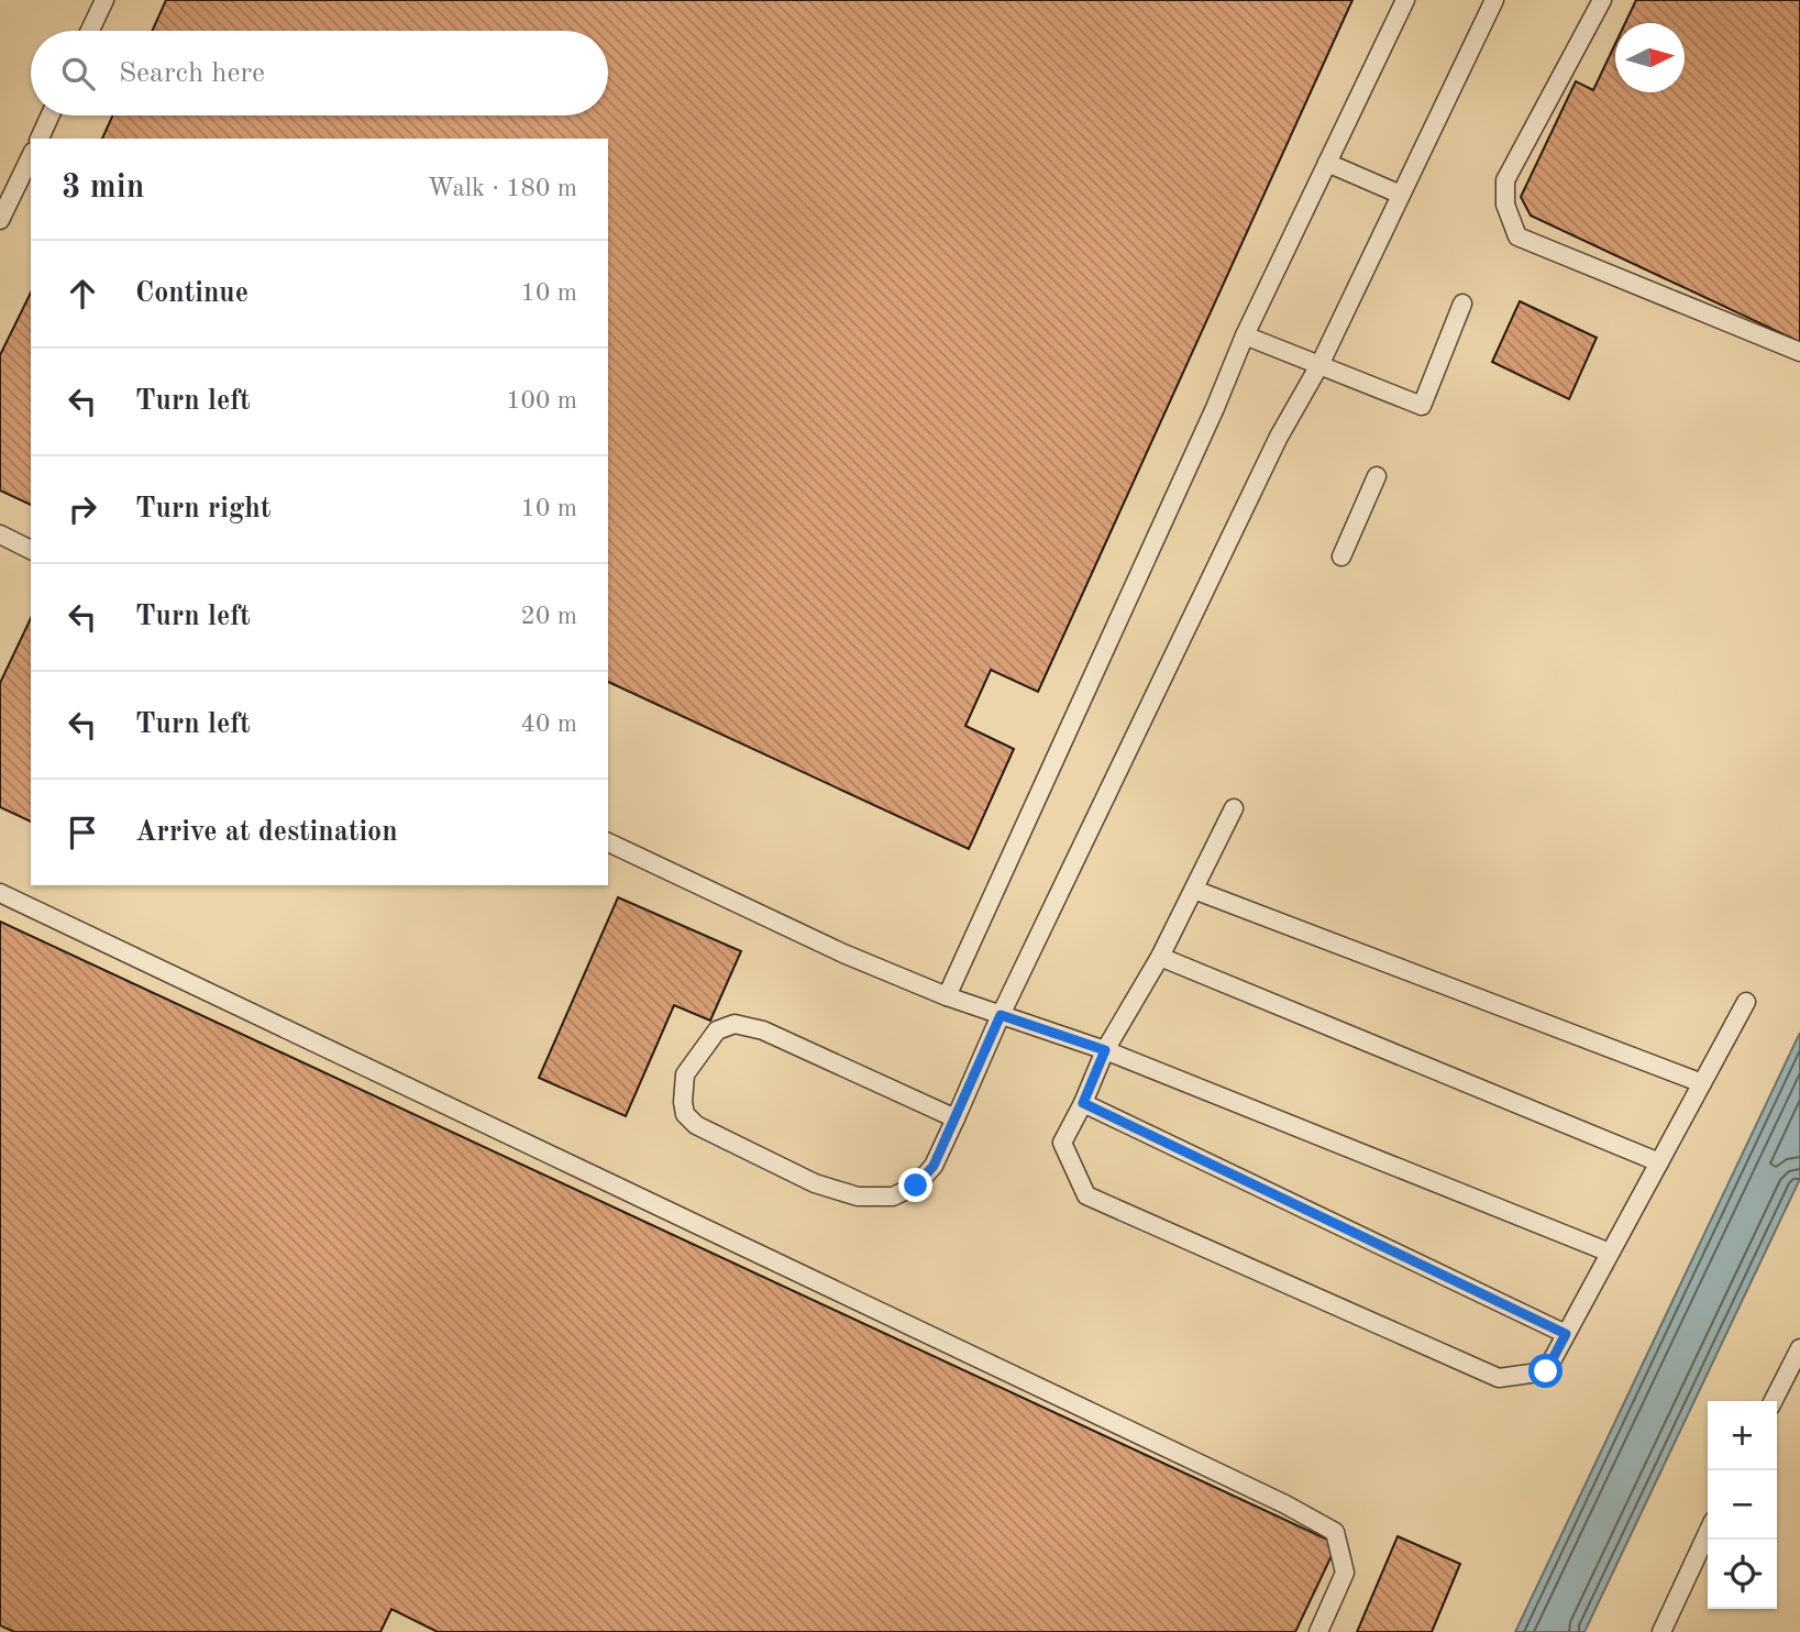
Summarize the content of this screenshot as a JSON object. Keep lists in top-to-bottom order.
{
  "north": "right",
  "page": {
    "search": "Search here",
    "heading": ["3 min", "Walk · 180 m"],
    "list": [
      ["Continue", "10 m"],
      ["Turn left", "100 m"],
      ["Turn right", "10 m"],
      ["Turn left", "20 m"],
      ["Turn left", "40 m"],
      "Arrive at destination"
    ],
    "map_buttons": ["+", "−"]
  }
}
